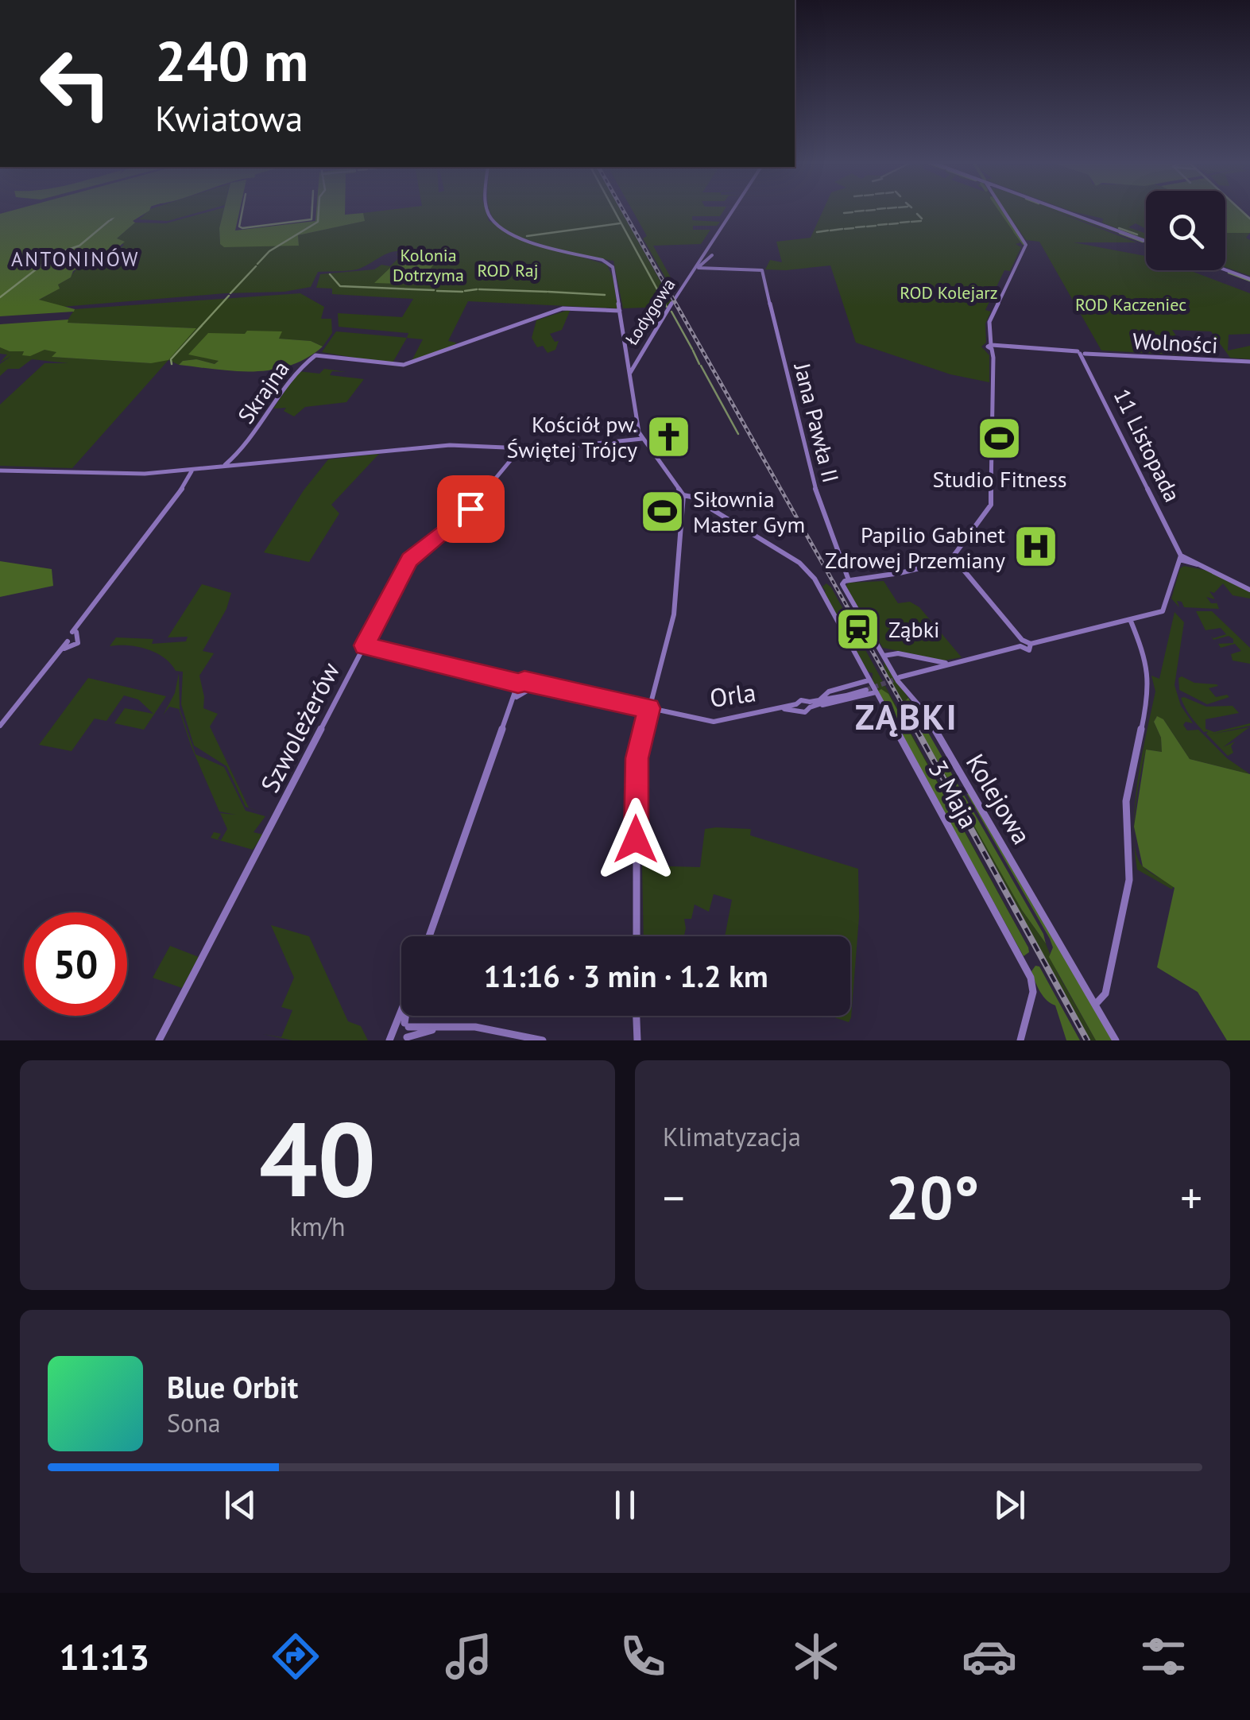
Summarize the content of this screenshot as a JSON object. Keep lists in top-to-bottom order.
{
  "streets": {
    "street": [
      "Łodygowa",
      "Wolności",
      "Skrajna",
      "Jana Pawła II",
      "11 Listopada",
      "Orla",
      "Szwoleżerów",
      "3 Maja",
      "Kolejowa"
    ]
  },
  "crossings": [
    ["Łodygowa", "Jana Pawła II"],
    ["Wolności", "11 Listopada"],
    ["Jana Pawła II", "Kolejowa"]
  ],
  "districts": ["ANTONINÓW", "ZĄBKI"],
  "parks": [
    "Kolonia Dotrzyma",
    "ROD Raj",
    "ROD Kolejarz",
    "ROD Kaczeniec"
  ],
  "places": {
    "church": ["Kościół pw. Świętej Trójcy"],
    "sports": ["Studio Fitness", "Siłownia Master Gym"],
    "hospital": ["Papilio Gabinet Zdrowej Przemiany"],
    "station": ["Ząbki"]
  },
  "page": {
    "turn": ["240 m", "Kwiatowa"],
    "limit": "50",
    "trip": "11:16 · 3 min · 1.2 km",
    "tile": [
      ["40", "km/h"],
      "Klimatyzacja"
    ],
    "heat": ["−", "20°", "+"],
    "song": ["Blue Orbit", "Sona"],
    "tabs": "11:13"
  }
}
